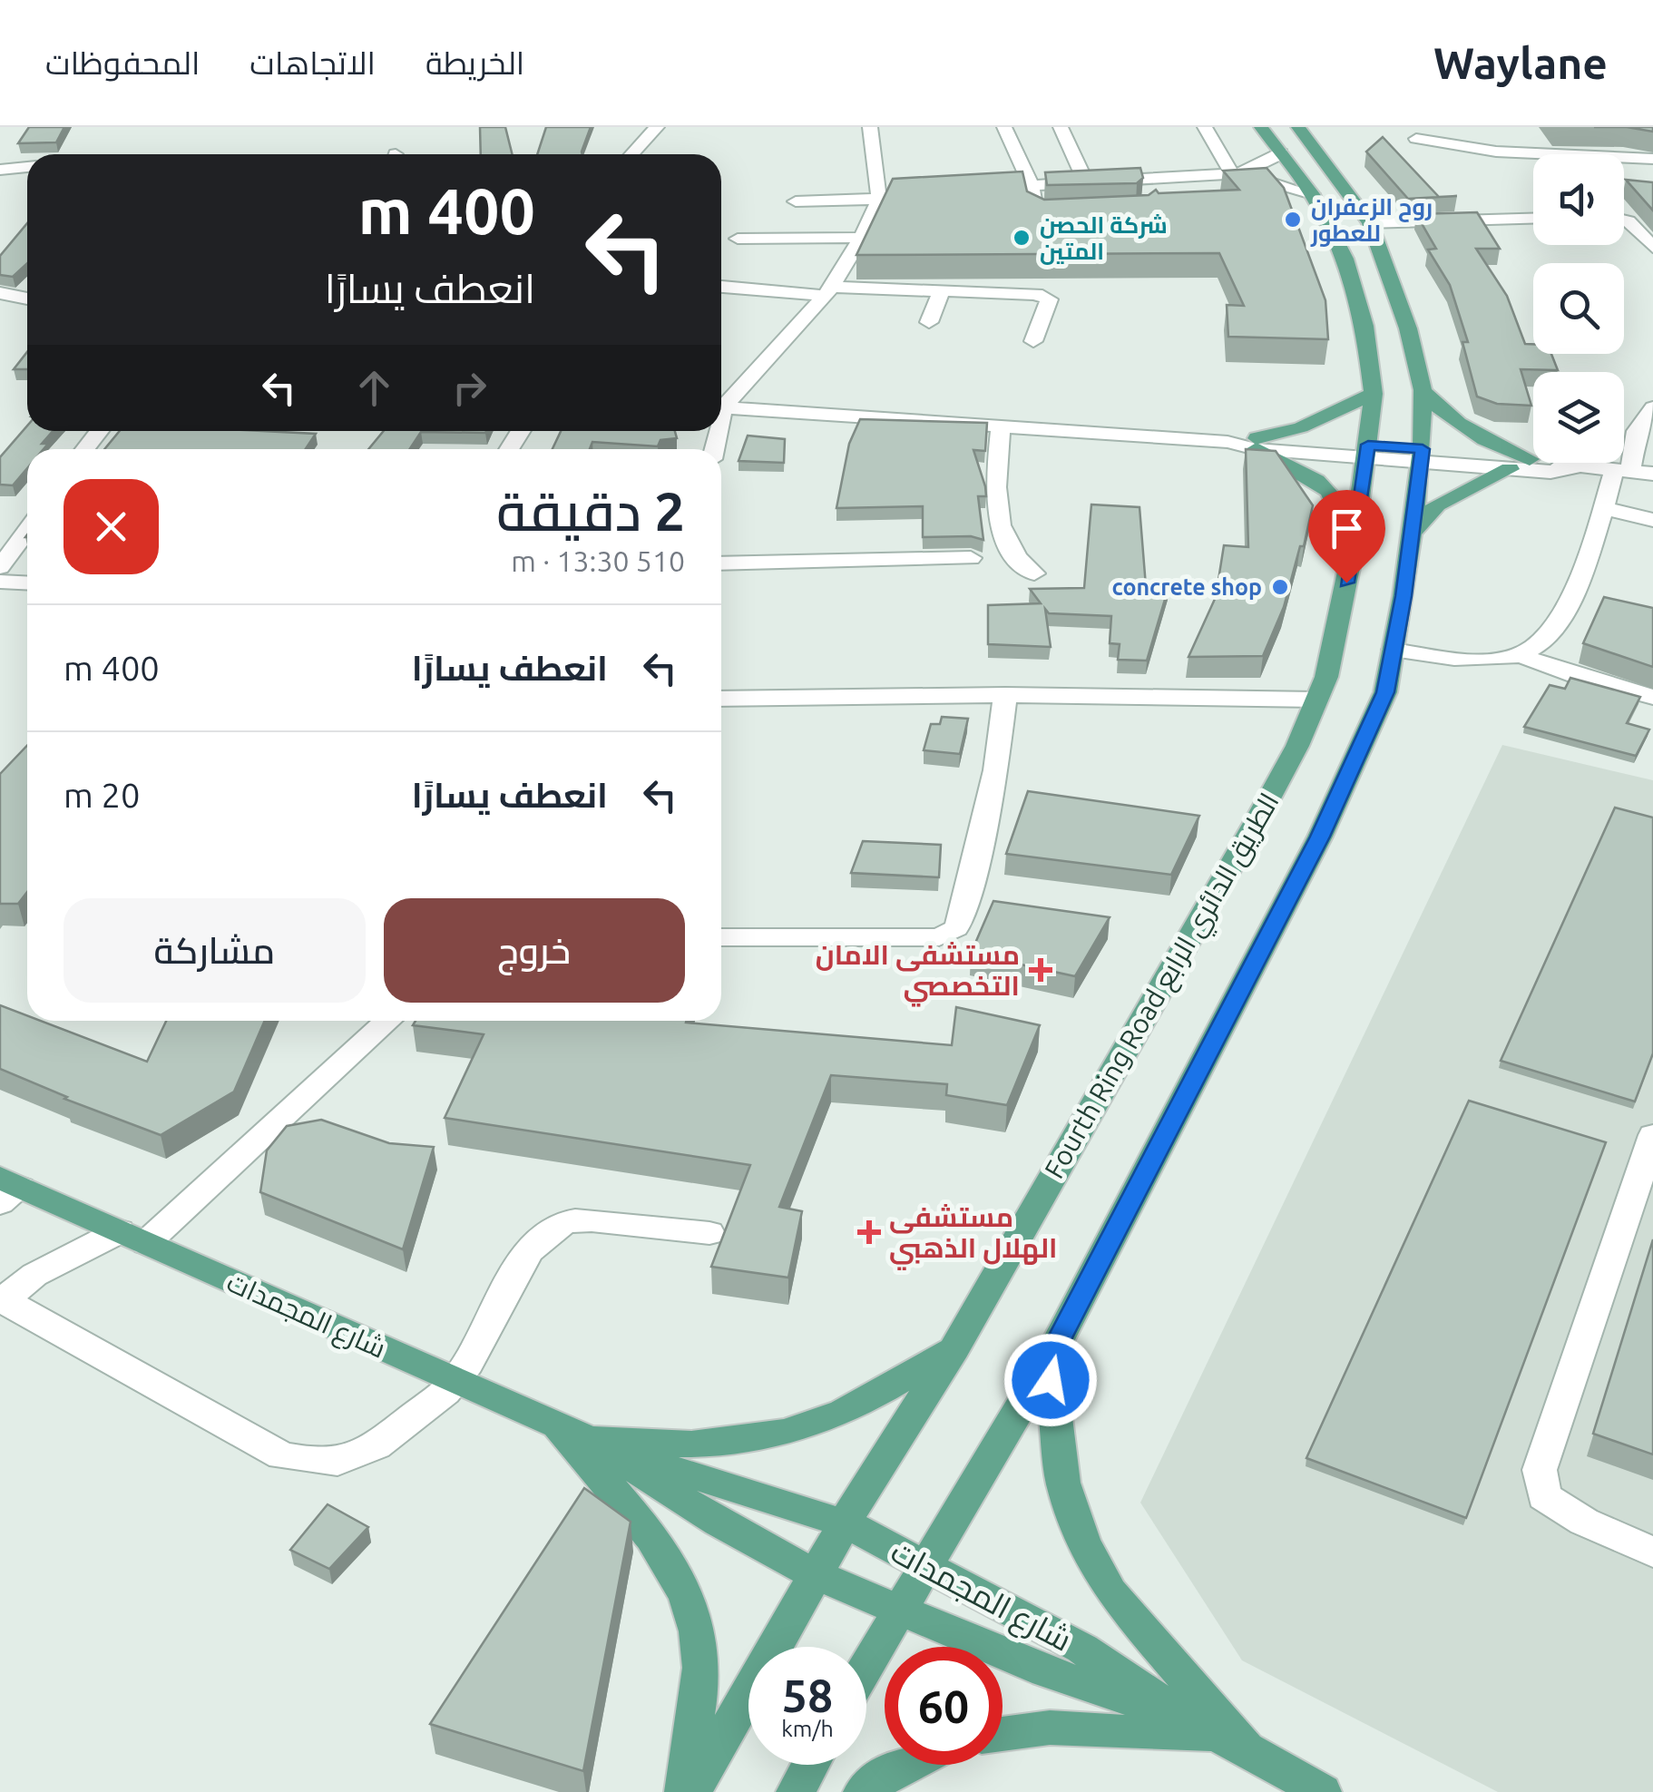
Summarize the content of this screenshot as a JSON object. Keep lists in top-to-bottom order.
{
  "streets": {
    "main road": ["Fourth Ring Road الطريق الدائري الرابع", "شارع المجمدات"]
  },
  "crossings": [
    ["Fourth Ring Road الطريق الدائري الرابع", "شارع المجمدات"]
  ],
  "places": {
    "other": ["روح الزعفران للعطور", "شركة الحصن المتين", "concrete shop"],
    "health": ["مستشفى الامان التخصصي", "مستشفى الهلال الذهبي"]
  },
  "page": {
    "header": "Waylane",
    "nav": ["الخريطة", "الاتجاهات", "المحفوظات"],
    "turn": ["400 m", "انعطف يسارًا"],
    "heading": ["2 دقيقة", "510 m · 13:30"],
    "list": [
      {
        "name": "انعطف يسارًا",
        "value": "400 m"
      },
      {
        "name": "انعطف يسارًا",
        "value": "20 m"
      }
    ],
    "buttons": ["خروج", "مشاركة"],
    "speed": "58 km/h",
    "limit": "60"
  }
}
